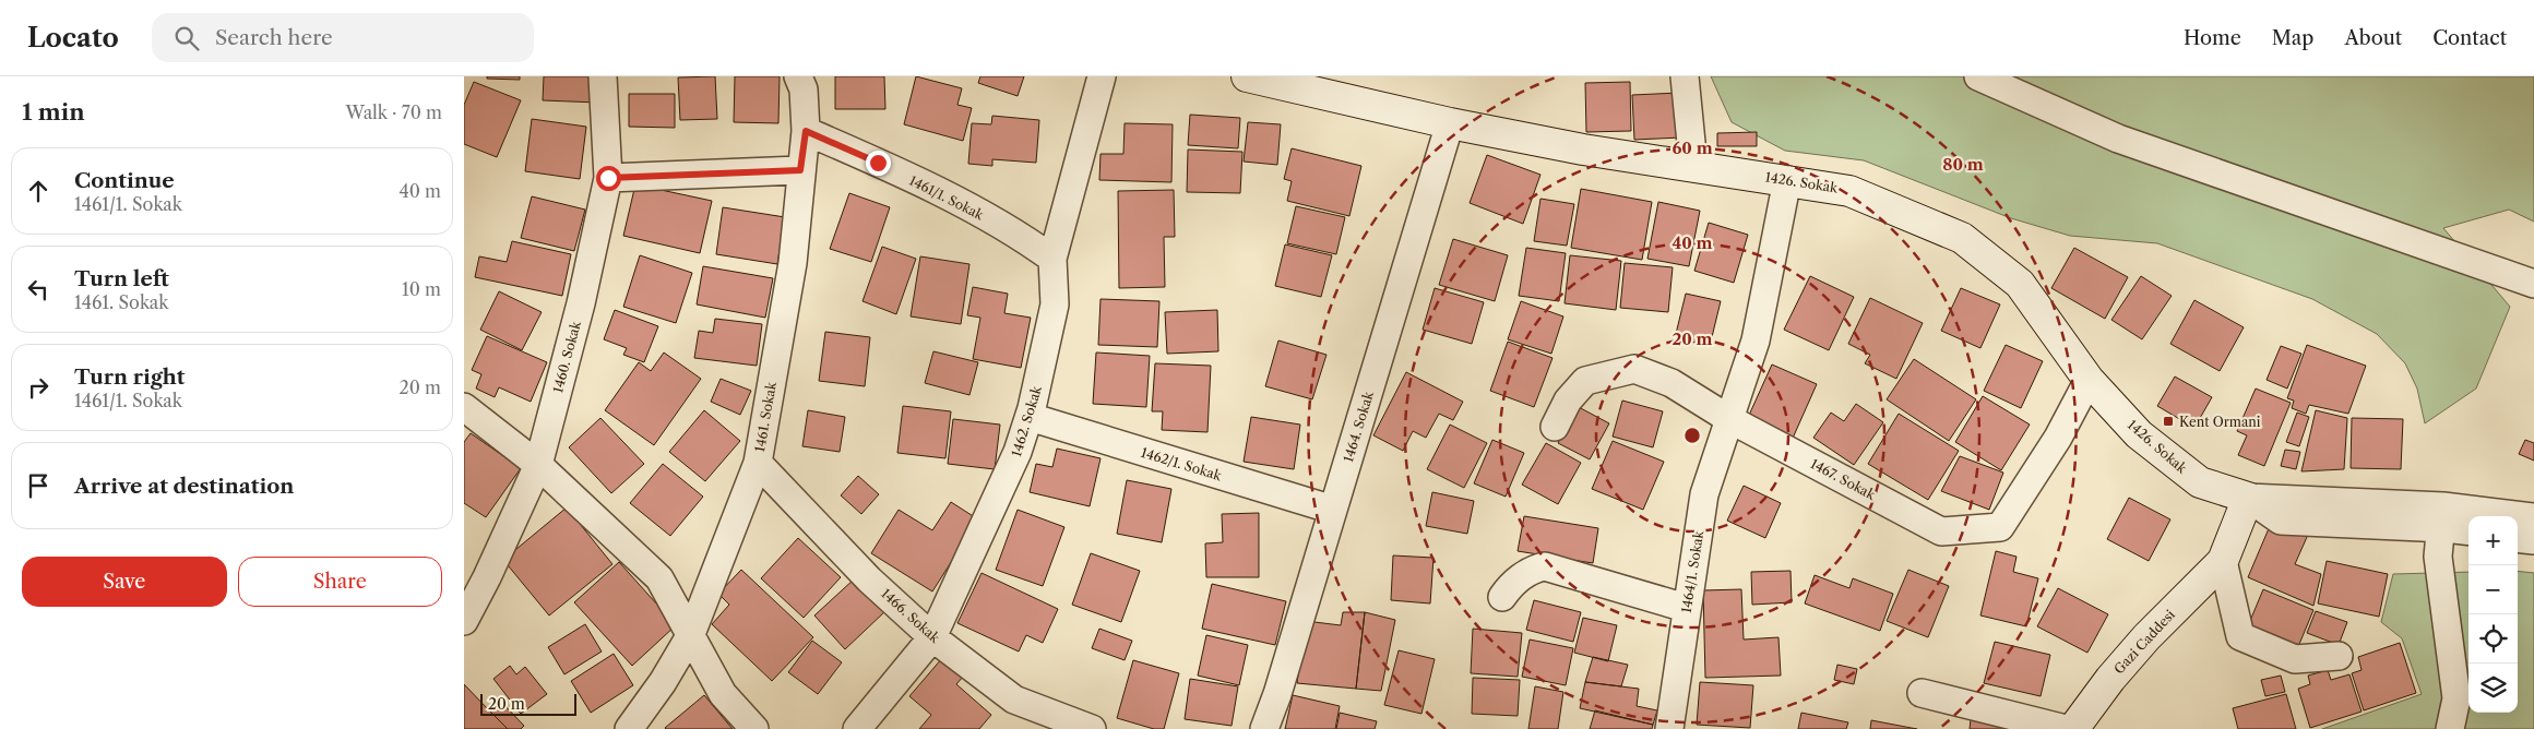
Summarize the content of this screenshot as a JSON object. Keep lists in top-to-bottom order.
{
  "streets": {
    "main road": ["1426. Sokak", "Gazi Caddesi"],
    "street": [
      "1461/1. Sokak",
      "1460. Sokak",
      "1461. Sokak",
      "1462. Sokak",
      "1464. Sokak",
      "1462/1. Sokak",
      "1467. Sokak",
      "1464/1. Sokak",
      "1466. Sokak"
    ]
  },
  "crossings": [
    ["1426. Sokak", "1464. Sokak"],
    ["1426. Sokak", "1467. Sokak"],
    ["1426. Sokak", "1464/1. Sokak"],
    ["1426. Sokak", "Gazi Caddesi"],
    ["1461/1. Sokak", "1461. Sokak"],
    ["1461/1. Sokak", "1462. Sokak"],
    ["1461. Sokak", "1466. Sokak"],
    ["1462. Sokak", "1462/1. Sokak"],
    ["1462. Sokak", "1466. Sokak"],
    ["1464. Sokak", "1462/1. Sokak"],
    ["1467. Sokak", "1464/1. Sokak"]
  ],
  "places": {
    "transit": ["Kent Ormani"]
  },
  "scale_bar": "20 m",
  "page": {
    "header": "Locato",
    "search": "Search here",
    "nav": [
      "Home",
      "Map",
      "About",
      "Contact"
    ],
    "heading": ["1 min", "Walk · 70 m"],
    "list": [
      ["Continue", "1461/1. Sokak", "40 m"],
      ["Turn left", "1461. Sokak", "10 m"],
      ["Turn right", "1461/1. Sokak", "20 m"],
      "Arrive at destination"
    ],
    "map_buttons": ["+", "−"],
    "buttons": ["Save", "Share"],
    "scale": "20 m"
  },
  "rings": [
    "60 m",
    "80 m",
    "40 m",
    "20 m"
  ]
}
